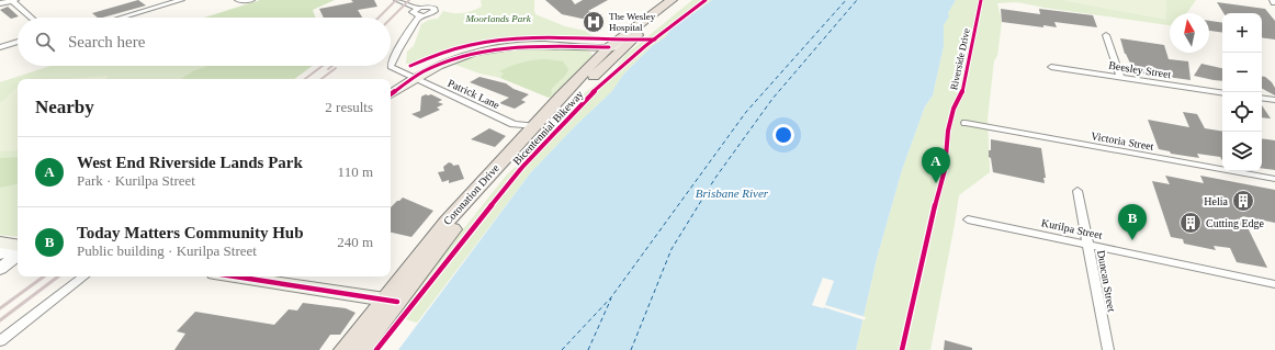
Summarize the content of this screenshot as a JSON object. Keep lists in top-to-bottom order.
{
  "streets": {
    "highway": ["Coronation Drive"],
    "street": [
      "Beesley Street",
      "Patrick Lane",
      "Victoria Street",
      "Kurilpa Street",
      "Duncan Street"
    ],
    "cycle path": ["Riverside Drive", "Bicentennial Bikeway"]
  },
  "crossings": [
    ["Patrick Lane", "Coronation Drive"],
    ["Kurilpa Street", "Duncan Street"]
  ],
  "water": ["Brisbane River"],
  "parks": ["Moorlands Park"],
  "places": {
    "hospital": ["The Wesley Hospital"],
    "building": ["Helia", "Cutting Edge"]
  },
  "north": "top",
  "page": {
    "map_buttons": ["+", "−"],
    "search": "Search here",
    "heading": ["Nearby", "2 results"],
    "list": [
      {
        "mark": "A",
        "name": "West End Riverside Lands Park",
        "note": "Park · Kurilpa Street",
        "value": "110 m"
      },
      {
        "mark": "B",
        "name": "Today Matters Community Hub",
        "note": "Public building · Kurilpa Street",
        "value": "240 m"
      }
    ],
    "pins": ["A", "B"]
  }
}
